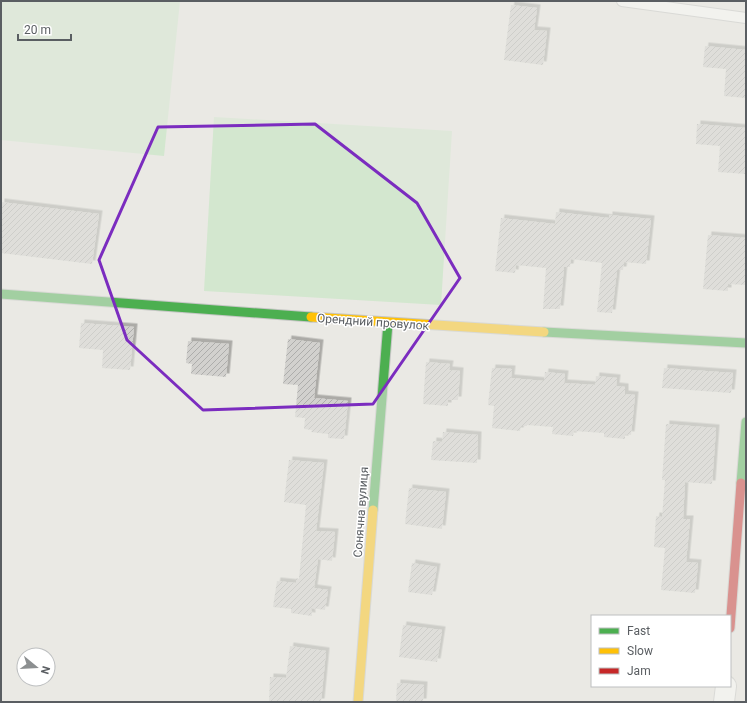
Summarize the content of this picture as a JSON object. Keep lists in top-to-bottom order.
{
  "streets": {
    "street": ["Орендний провулок", "Сонячна вулиця"]
  },
  "crossings": [
    ["Орендний провулок", "Сонячна вулиця"]
  ],
  "legend": ["Fast", "Slow", "Jam"],
  "scale_bar": "20 m",
  "north": "right"
}
